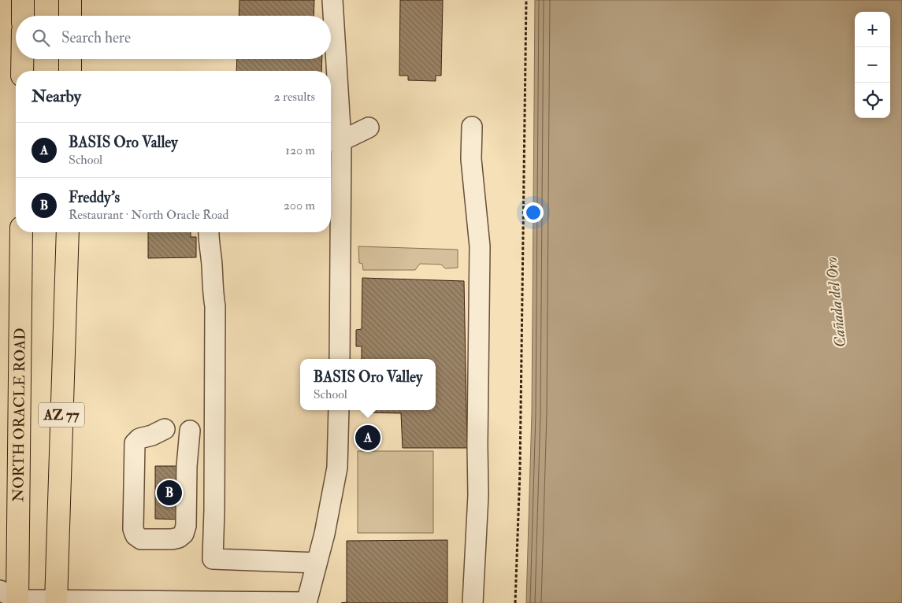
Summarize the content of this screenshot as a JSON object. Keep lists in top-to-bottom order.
{
  "streets": {
    "highway": ["NORTH ORACLE ROAD", "AZ 77"]
  },
  "water": ["Cañada del Oro"],
  "page": {
    "map_buttons": ["+", "−"],
    "search": "Search here",
    "heading": ["Nearby", "2 results"],
    "list": [
      {
        "mark": "A",
        "name": "BASIS Oro Valley",
        "note": "School",
        "value": "120 m"
      },
      {
        "mark": "B",
        "name": "Freddy's",
        "note": "Restaurant · North Oracle Road",
        "value": "200 m"
      }
    ],
    "popup": ["BASIS Oro Valley", "School"],
    "pins": ["A", "B"]
  }
}
